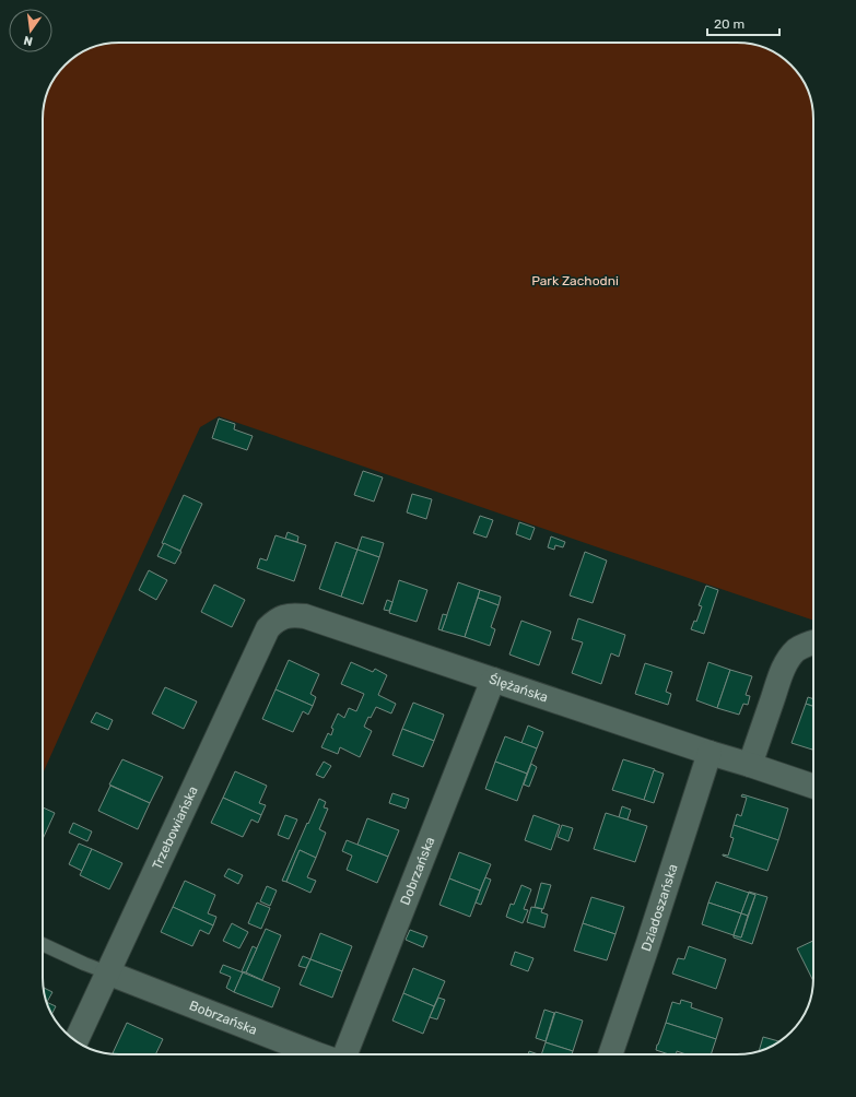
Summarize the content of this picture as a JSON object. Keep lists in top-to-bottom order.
{
  "streets": {
    "street": [
      "Ślężańska",
      "Trzebowiańska",
      "Dobrzańska",
      "Dziadoszańska",
      "Bobrzańska"
    ]
  },
  "crossings": [
    ["Ślężańska", "Trzebowiańska"],
    ["Ślężańska", "Dobrzańska"],
    ["Ślężańska", "Dziadoszańska"],
    ["Trzebowiańska", "Bobrzańska"]
  ],
  "parks": ["Park Zachodni"],
  "scale_bar": "20 m",
  "north": "bottom"
}
